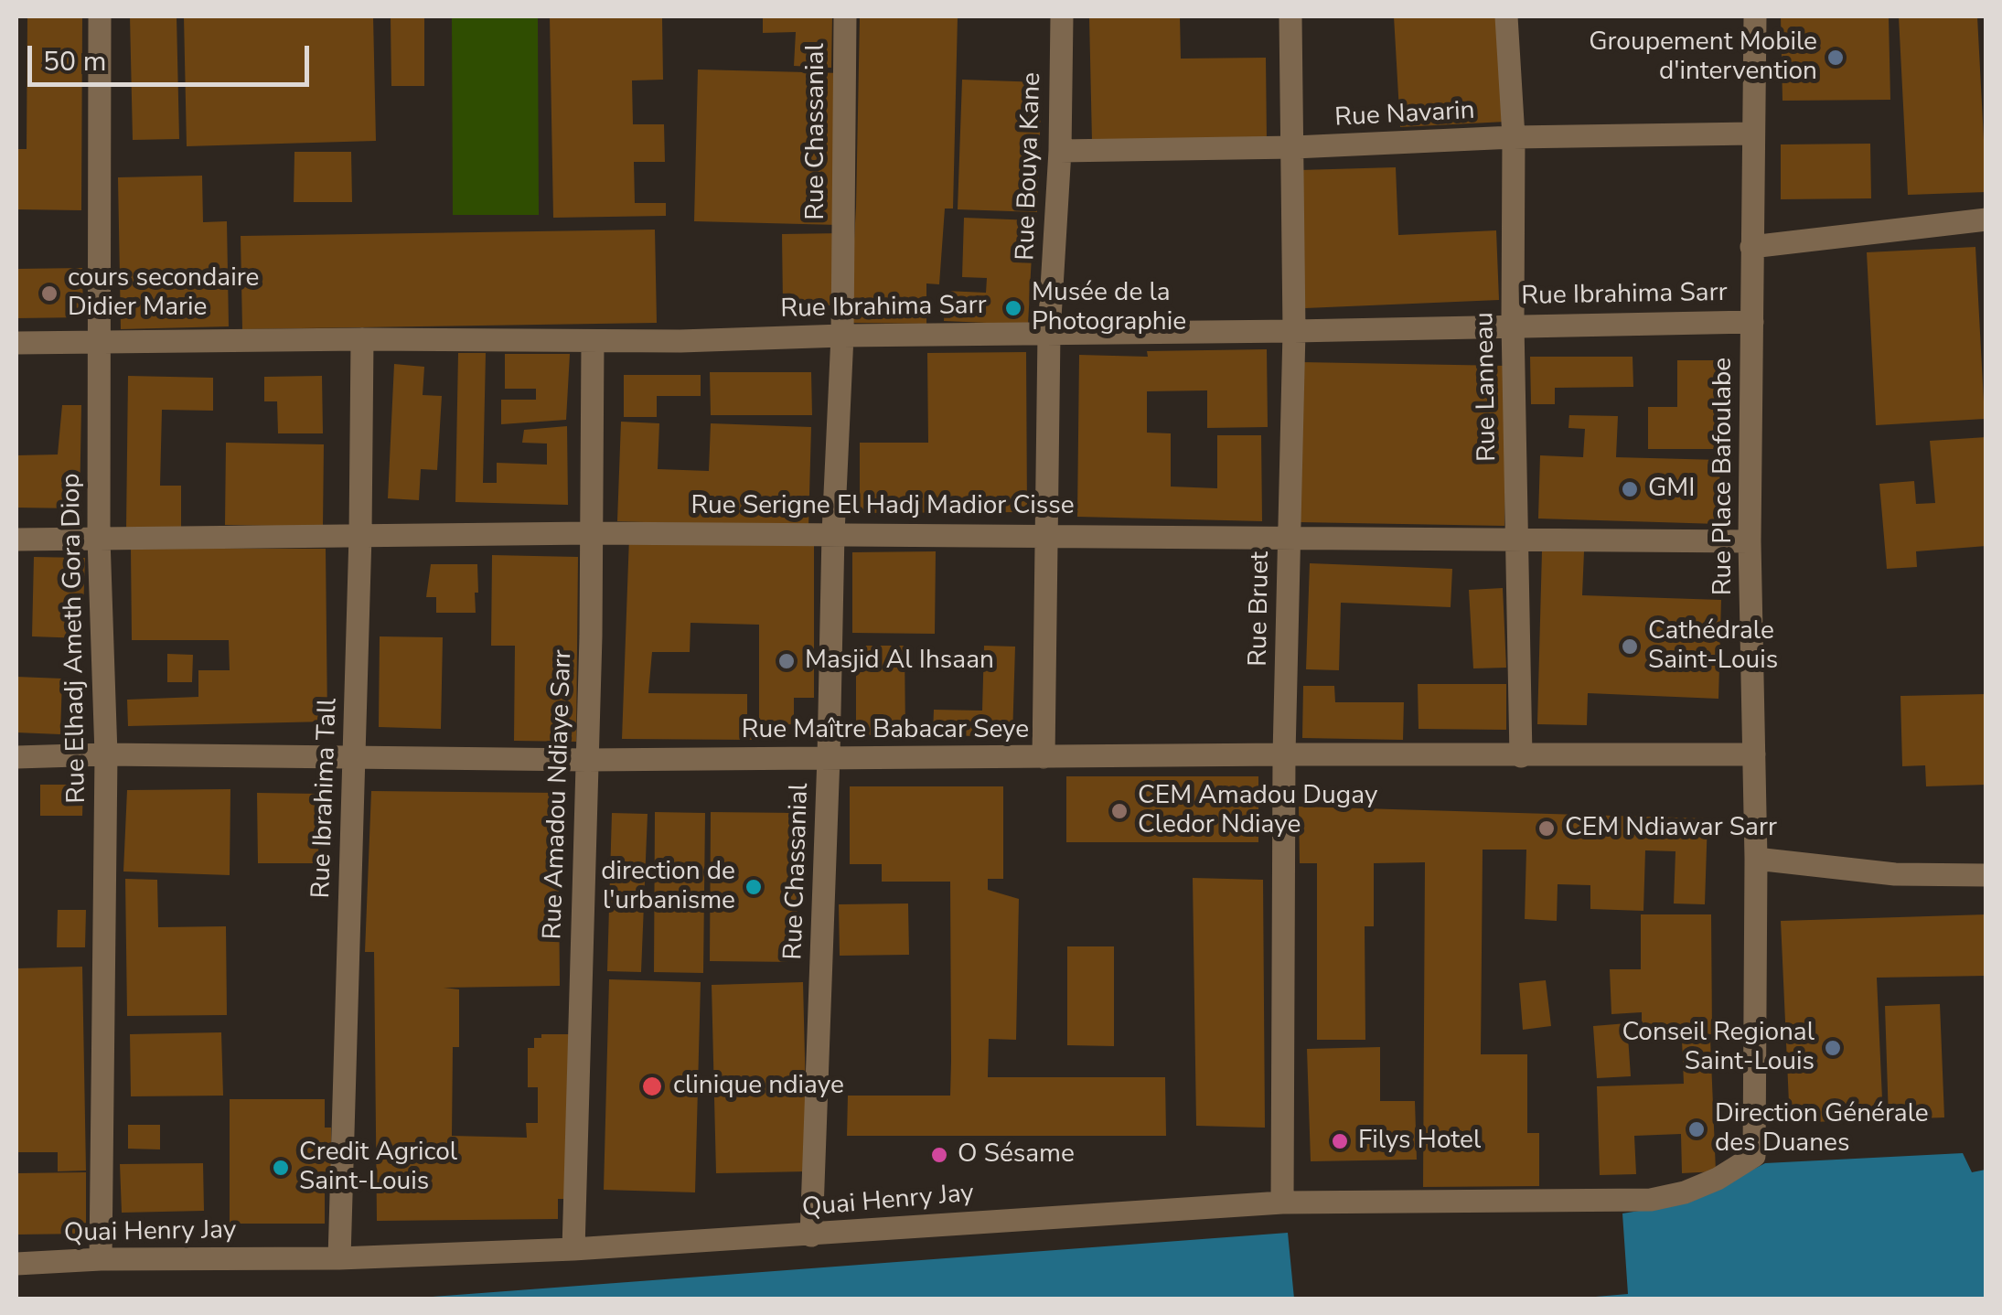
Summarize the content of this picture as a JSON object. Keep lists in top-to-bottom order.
{
  "streets": {
    "street": [
      "Rue Navarin",
      "Rue Chassanial",
      "Rue Bouya Kane",
      "Rue Ibrahima Sarr",
      "Rue Lanneau",
      "Rue Place Bafoulabe",
      "Rue Serigne El Hadj Madior Cisse",
      "Rue Bruet",
      "Rue Elhadj Ameth Gora Diop",
      "Rue Maître Babacar Seye",
      "Rue Amadou Ndiaye Sarr",
      "Rue Ibrahima Tall",
      "Quai Henry Jay"
    ]
  },
  "crossings": [
    ["Rue Navarin", "Rue Bouya Kane"],
    ["Rue Navarin", "Rue Lanneau"],
    ["Rue Navarin", "Rue Place Bafoulabe"],
    ["Rue Navarin", "Rue Bruet"],
    ["Rue Chassanial", "Rue Ibrahima Sarr"],
    ["Rue Chassanial", "Rue Serigne El Hadj Madior Cisse"],
    ["Rue Chassanial", "Rue Maître Babacar Seye"],
    ["Rue Chassanial", "Quai Henry Jay"],
    ["Rue Bouya Kane", "Rue Ibrahima Sarr"],
    ["Rue Bouya Kane", "Rue Serigne El Hadj Madior Cisse"],
    ["Rue Bouya Kane", "Rue Maître Babacar Seye"],
    ["Rue Ibrahima Sarr", "Rue Lanneau"],
    ["Rue Ibrahima Sarr", "Rue Place Bafoulabe"],
    ["Rue Ibrahima Sarr", "Rue Bruet"],
    ["Rue Ibrahima Sarr", "Rue Elhadj Ameth Gora Diop"],
    ["Rue Ibrahima Sarr", "Rue Amadou Ndiaye Sarr"],
    ["Rue Ibrahima Sarr", "Rue Ibrahima Tall"],
    ["Rue Lanneau", "Rue Serigne El Hadj Madior Cisse"],
    ["Rue Lanneau", "Rue Maître Babacar Seye"],
    ["Rue Place Bafoulabe", "Rue Serigne El Hadj Madior Cisse"],
    ["Rue Place Bafoulabe", "Rue Maître Babacar Seye"],
    ["Rue Place Bafoulabe", "Quai Henry Jay"],
    ["Rue Serigne El Hadj Madior Cisse", "Rue Bruet"],
    ["Rue Serigne El Hadj Madior Cisse", "Rue Elhadj Ameth Gora Diop"],
    ["Rue Serigne El Hadj Madior Cisse", "Rue Amadou Ndiaye Sarr"],
    ["Rue Serigne El Hadj Madior Cisse", "Rue Ibrahima Tall"],
    ["Rue Bruet", "Rue Maître Babacar Seye"],
    ["Rue Bruet", "Quai Henry Jay"],
    ["Rue Elhadj Ameth Gora Diop", "Rue Maître Babacar Seye"],
    ["Rue Elhadj Ameth Gora Diop", "Quai Henry Jay"],
    ["Rue Maître Babacar Seye", "Rue Amadou Ndiaye Sarr"],
    ["Rue Maître Babacar Seye", "Rue Ibrahima Tall"],
    ["Rue Amadou Ndiaye Sarr", "Quai Henry Jay"],
    ["Rue Ibrahima Tall", "Quai Henry Jay"]
  ],
  "places": [
    "Groupement Mobile d'intervention",
    "cours secondaire Didier Marie",
    "Musée de la Photographie",
    "GMI",
    "Cathédrale Saint-Louis",
    "Masjid Al Ihsaan",
    "CEM Amadou Dugay Cledor Ndiaye",
    "CEM Ndiawar Sarr",
    "direction de l'urbanisme",
    "Conseil Regional Saint-Louis",
    "clinique ndiaye",
    "Direction Générale des Duanes",
    "Filys Hotel",
    "O Sésame",
    "Credit Agricol Saint-Louis"
  ],
  "scale_bar": "50 m"
}
